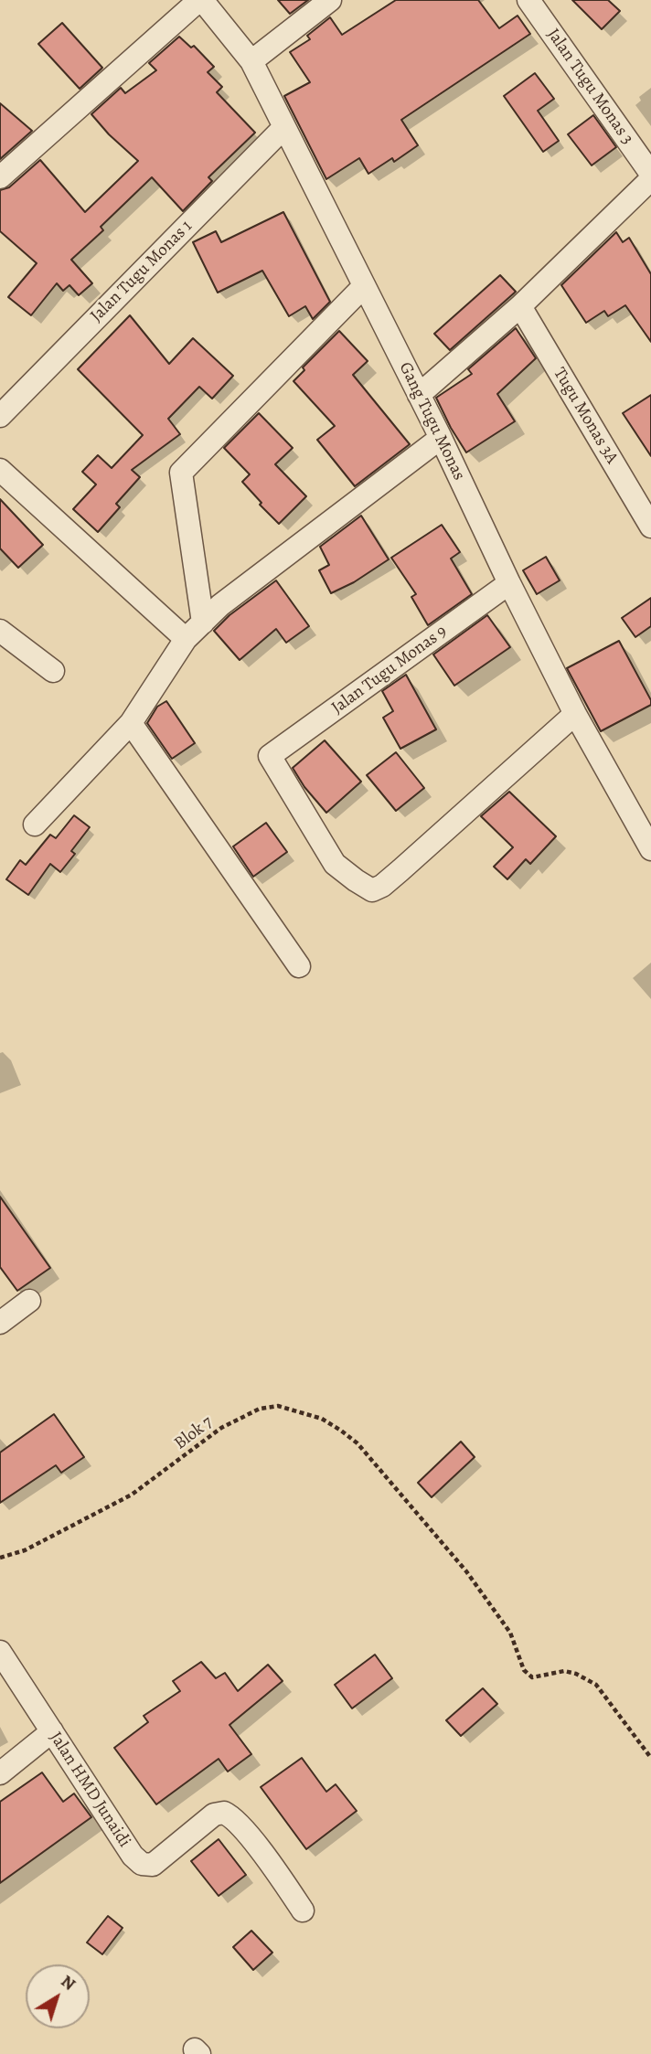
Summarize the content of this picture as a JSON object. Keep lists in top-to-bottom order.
{
  "streets": {
    "street": [
      "Jalan Tugu Monas 3",
      "Jalan Tugu Monas 1",
      "Tugu Monas 3A",
      "Gang Tugu Monas",
      "Jalan Tugu Monas 9",
      "Jalan HMD Junaidi"
    ],
    "path": ["Blok 7"]
  },
  "crossings": [
    ["Jalan Tugu Monas 1", "Gang Tugu Monas"],
    ["Gang Tugu Monas", "Jalan Tugu Monas 9"]
  ],
  "north": "top right"
}
